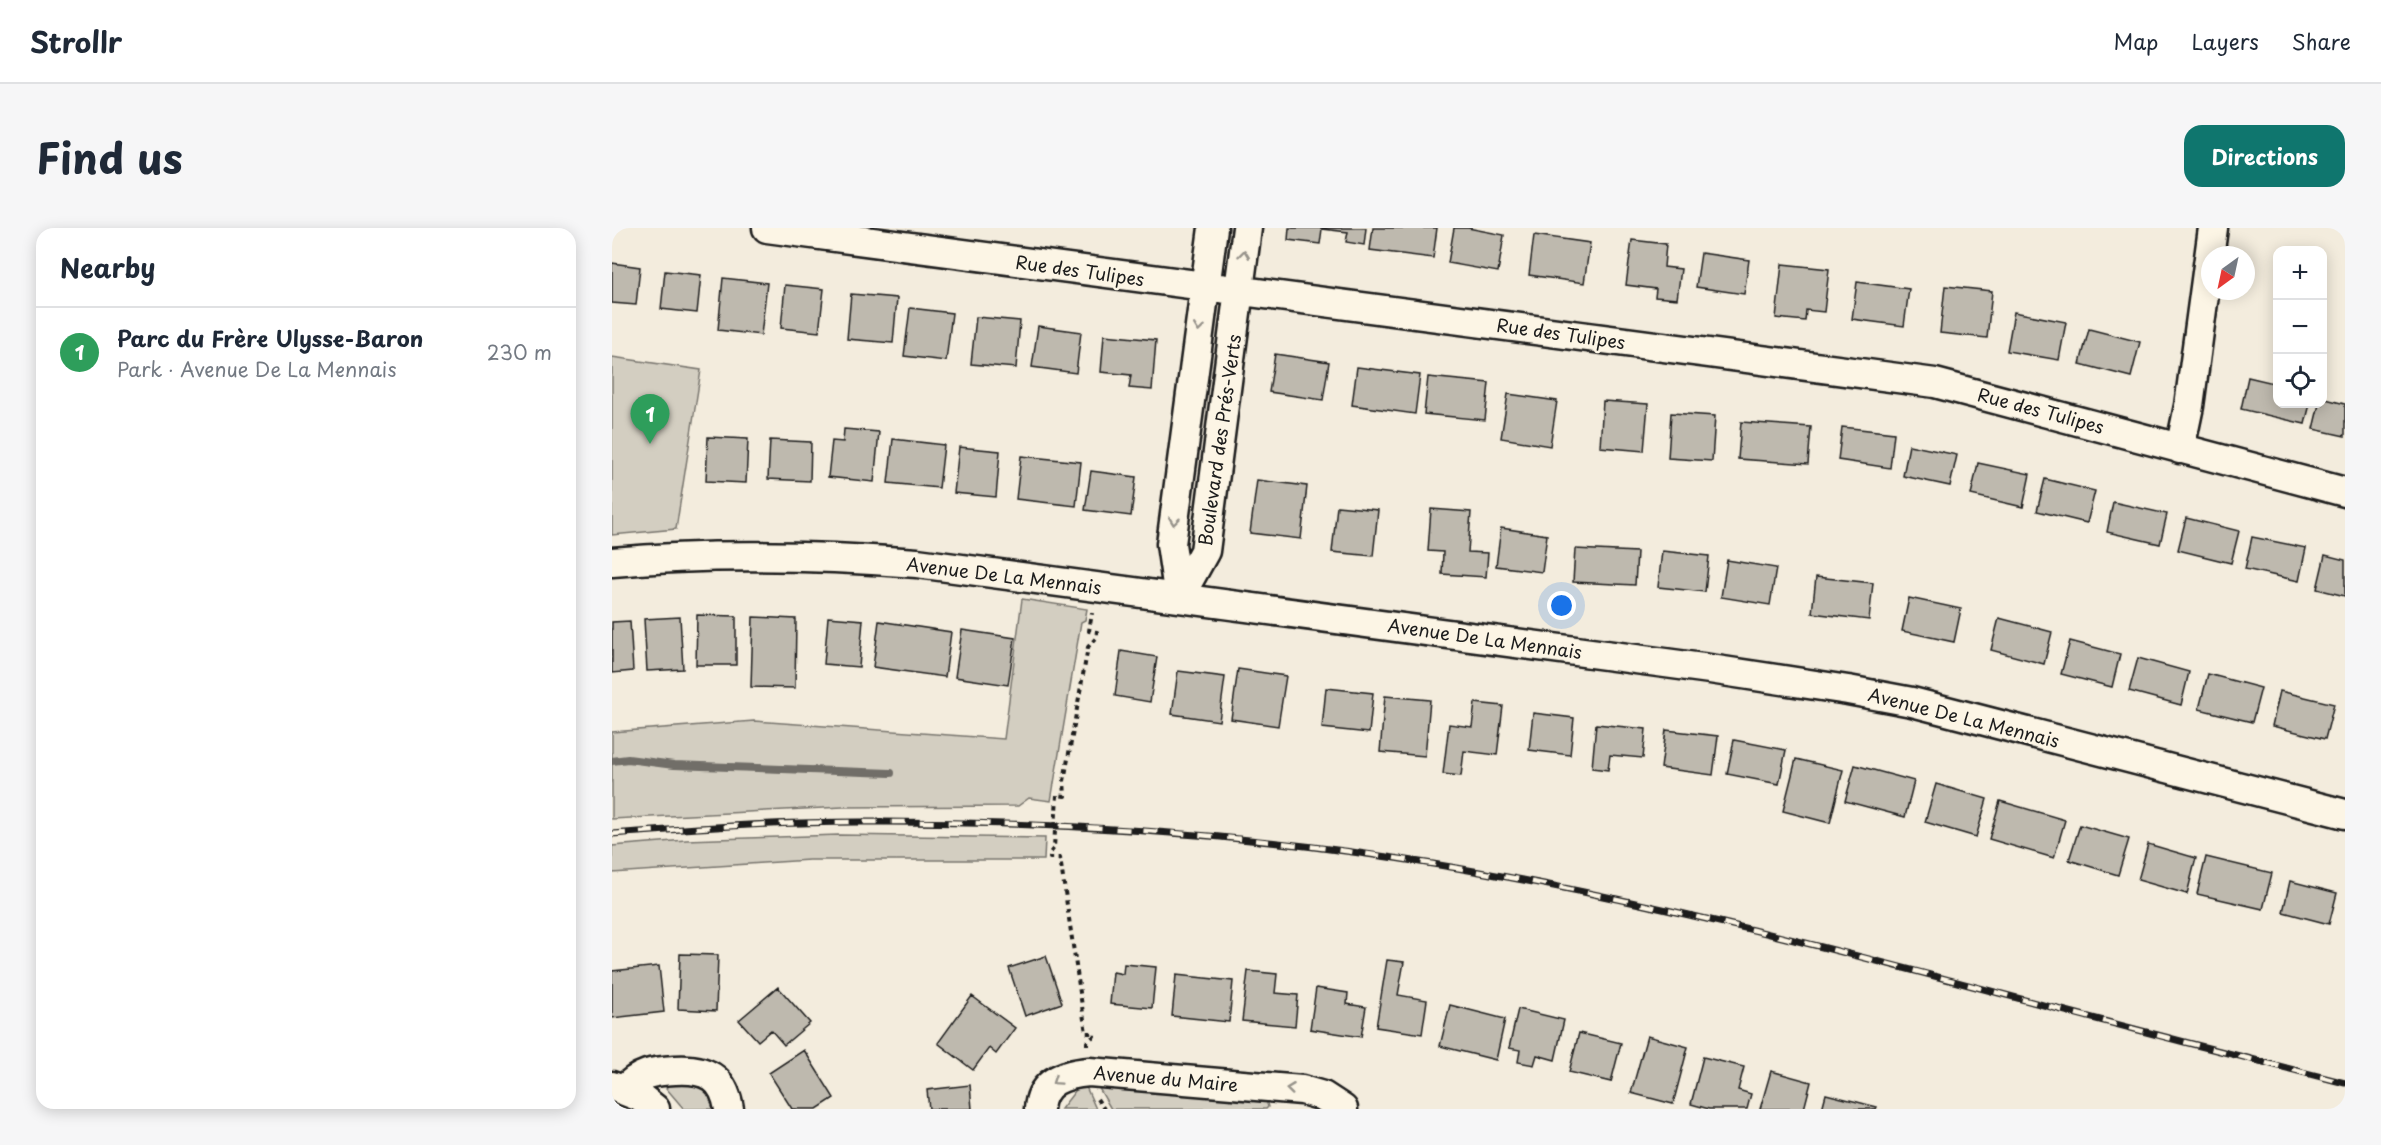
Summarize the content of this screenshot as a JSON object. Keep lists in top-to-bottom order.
{
  "streets": {
    "street": [
      "Rue des Tulipes",
      "Boulevard des Prés-Verts",
      "Avenue De La Mennais",
      "Avenue du Maire"
    ]
  },
  "crossings": [
    ["Rue des Tulipes", "Boulevard des Prés-Verts"],
    ["Boulevard des Prés-Verts", "Avenue De La Mennais"]
  ],
  "one_way": ["Avenue du Maire"],
  "north": "bottom left",
  "page": {
    "header": "Strollr",
    "nav": ["Map", "Layers", "Share"],
    "title": "Find us",
    "buttons": "Directions",
    "heading": "Nearby",
    "map_buttons": ["+", "−"],
    "list": [
      {
        "mark": "1",
        "name": "Parc du Frère Ulysse-Baron",
        "note": "Park · Avenue De La Mennais",
        "value": "230 m"
      }
    ],
    "pins": "1"
  }
}
